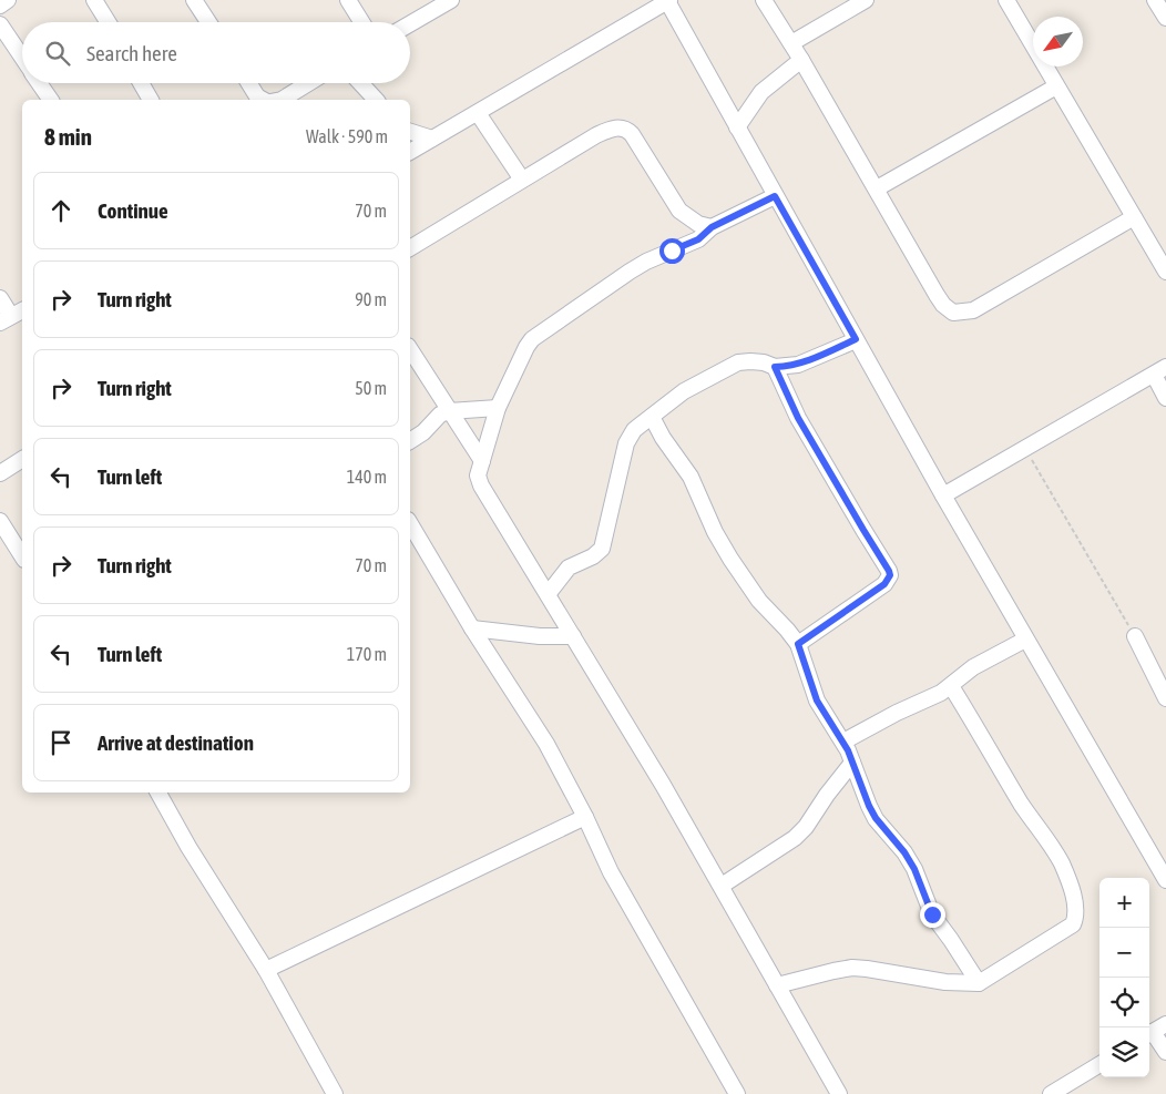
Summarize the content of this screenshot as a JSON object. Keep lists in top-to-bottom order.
{
  "north": "bottom left",
  "page": {
    "search": "Search here",
    "heading": ["8 min", "Walk · 590 m"],
    "list": [
      ["Continue", "70 m"],
      ["Turn right", "90 m"],
      ["Turn right", "50 m"],
      ["Turn left", "140 m"],
      ["Turn right", "70 m"],
      ["Turn left", "170 m"],
      "Arrive at destination"
    ],
    "map_buttons": ["+", "−"]
  }
}
